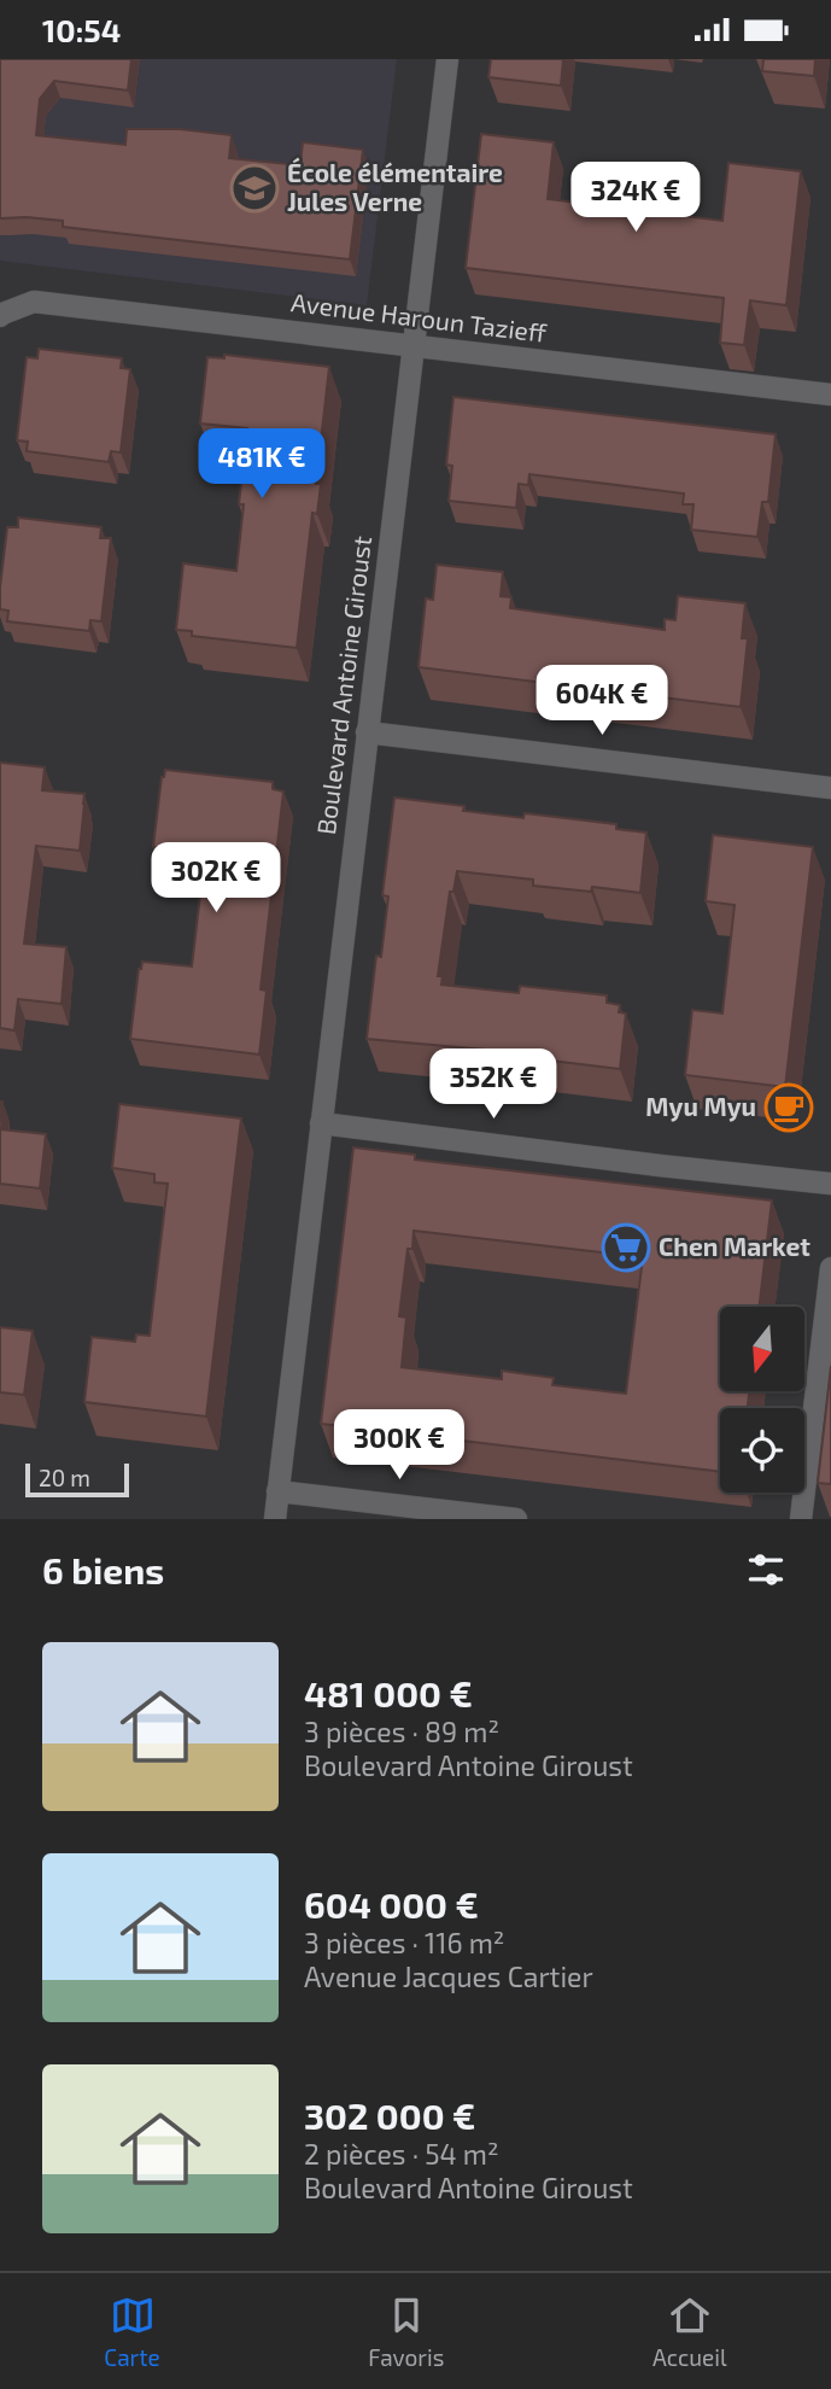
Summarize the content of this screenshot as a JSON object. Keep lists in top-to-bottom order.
{
  "streets": {
    "street": ["Avenue Haroun Tazieff", "Boulevard Antoine Giroust"]
  },
  "crossings": [
    ["Avenue Haroun Tazieff", "Boulevard Antoine Giroust"]
  ],
  "places": {
    "school or university": ["École élémentaire Jules Verne"],
    "cafe": ["Myu Myu"],
    "supermarket": ["Chen Market"]
  },
  "scale_bar": "20 m",
  "north": "bottom",
  "page": {
    "status": "10:54",
    "price": [
      "324K €",
      "481K €",
      "604K €",
      "302K €",
      "352K €",
      "300K €"
    ],
    "scale": "20 m",
    "heading": "6 biens",
    "list": [
      {
        "name": "481 000 €",
        "note": "3 pièces · 89 m² · Boulevard Antoine Giroust"
      },
      {
        "name": "604 000 €",
        "note": "3 pièces · 116 m² · Avenue Jacques Cartier"
      },
      {
        "name": "302 000 €",
        "note": "2 pièces · 54 m² · Boulevard Antoine Giroust"
      }
    ],
    "tabs": ["Carte", "Favoris", "Accueil"]
  }
}
